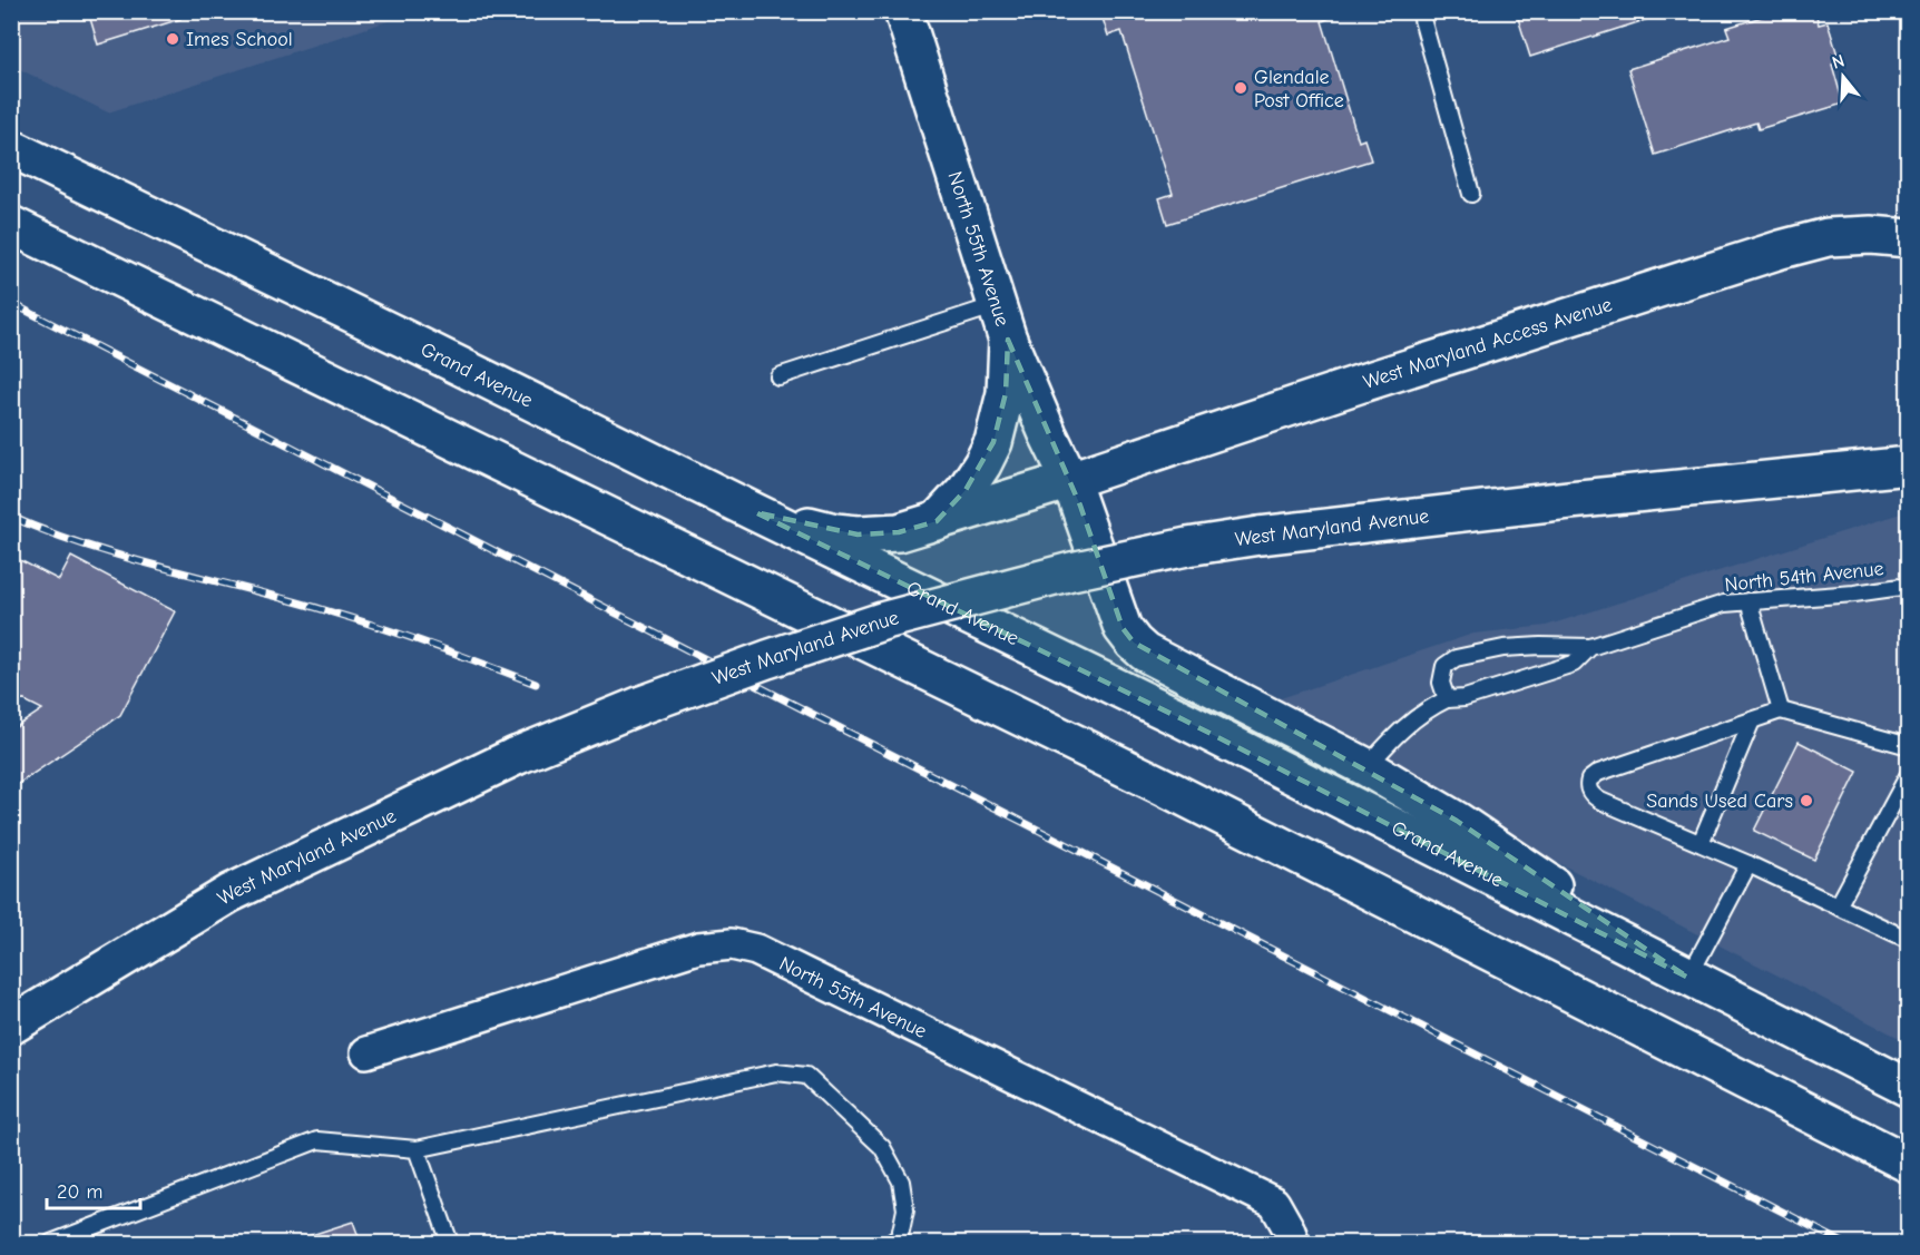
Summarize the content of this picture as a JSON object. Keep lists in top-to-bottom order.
{
  "streets": {
    "main road": [
      "North 55th Avenue",
      "West Maryland Access Avenue",
      "Grand Avenue",
      "West Maryland Avenue"
    ],
    "lane": ["North 54th Avenue"]
  },
  "crossings": [
    ["North 55th Avenue", "West Maryland Access Avenue"],
    ["North 55th Avenue", "Grand Avenue"],
    ["North 55th Avenue", "North 54th Avenue"],
    ["West Maryland Access Avenue", "Grand Avenue"]
  ],
  "places": ["Imes School", "Glendale Post Office", "Sands Used Cars"],
  "scale_bar": "20 m",
  "north": "top"
}
